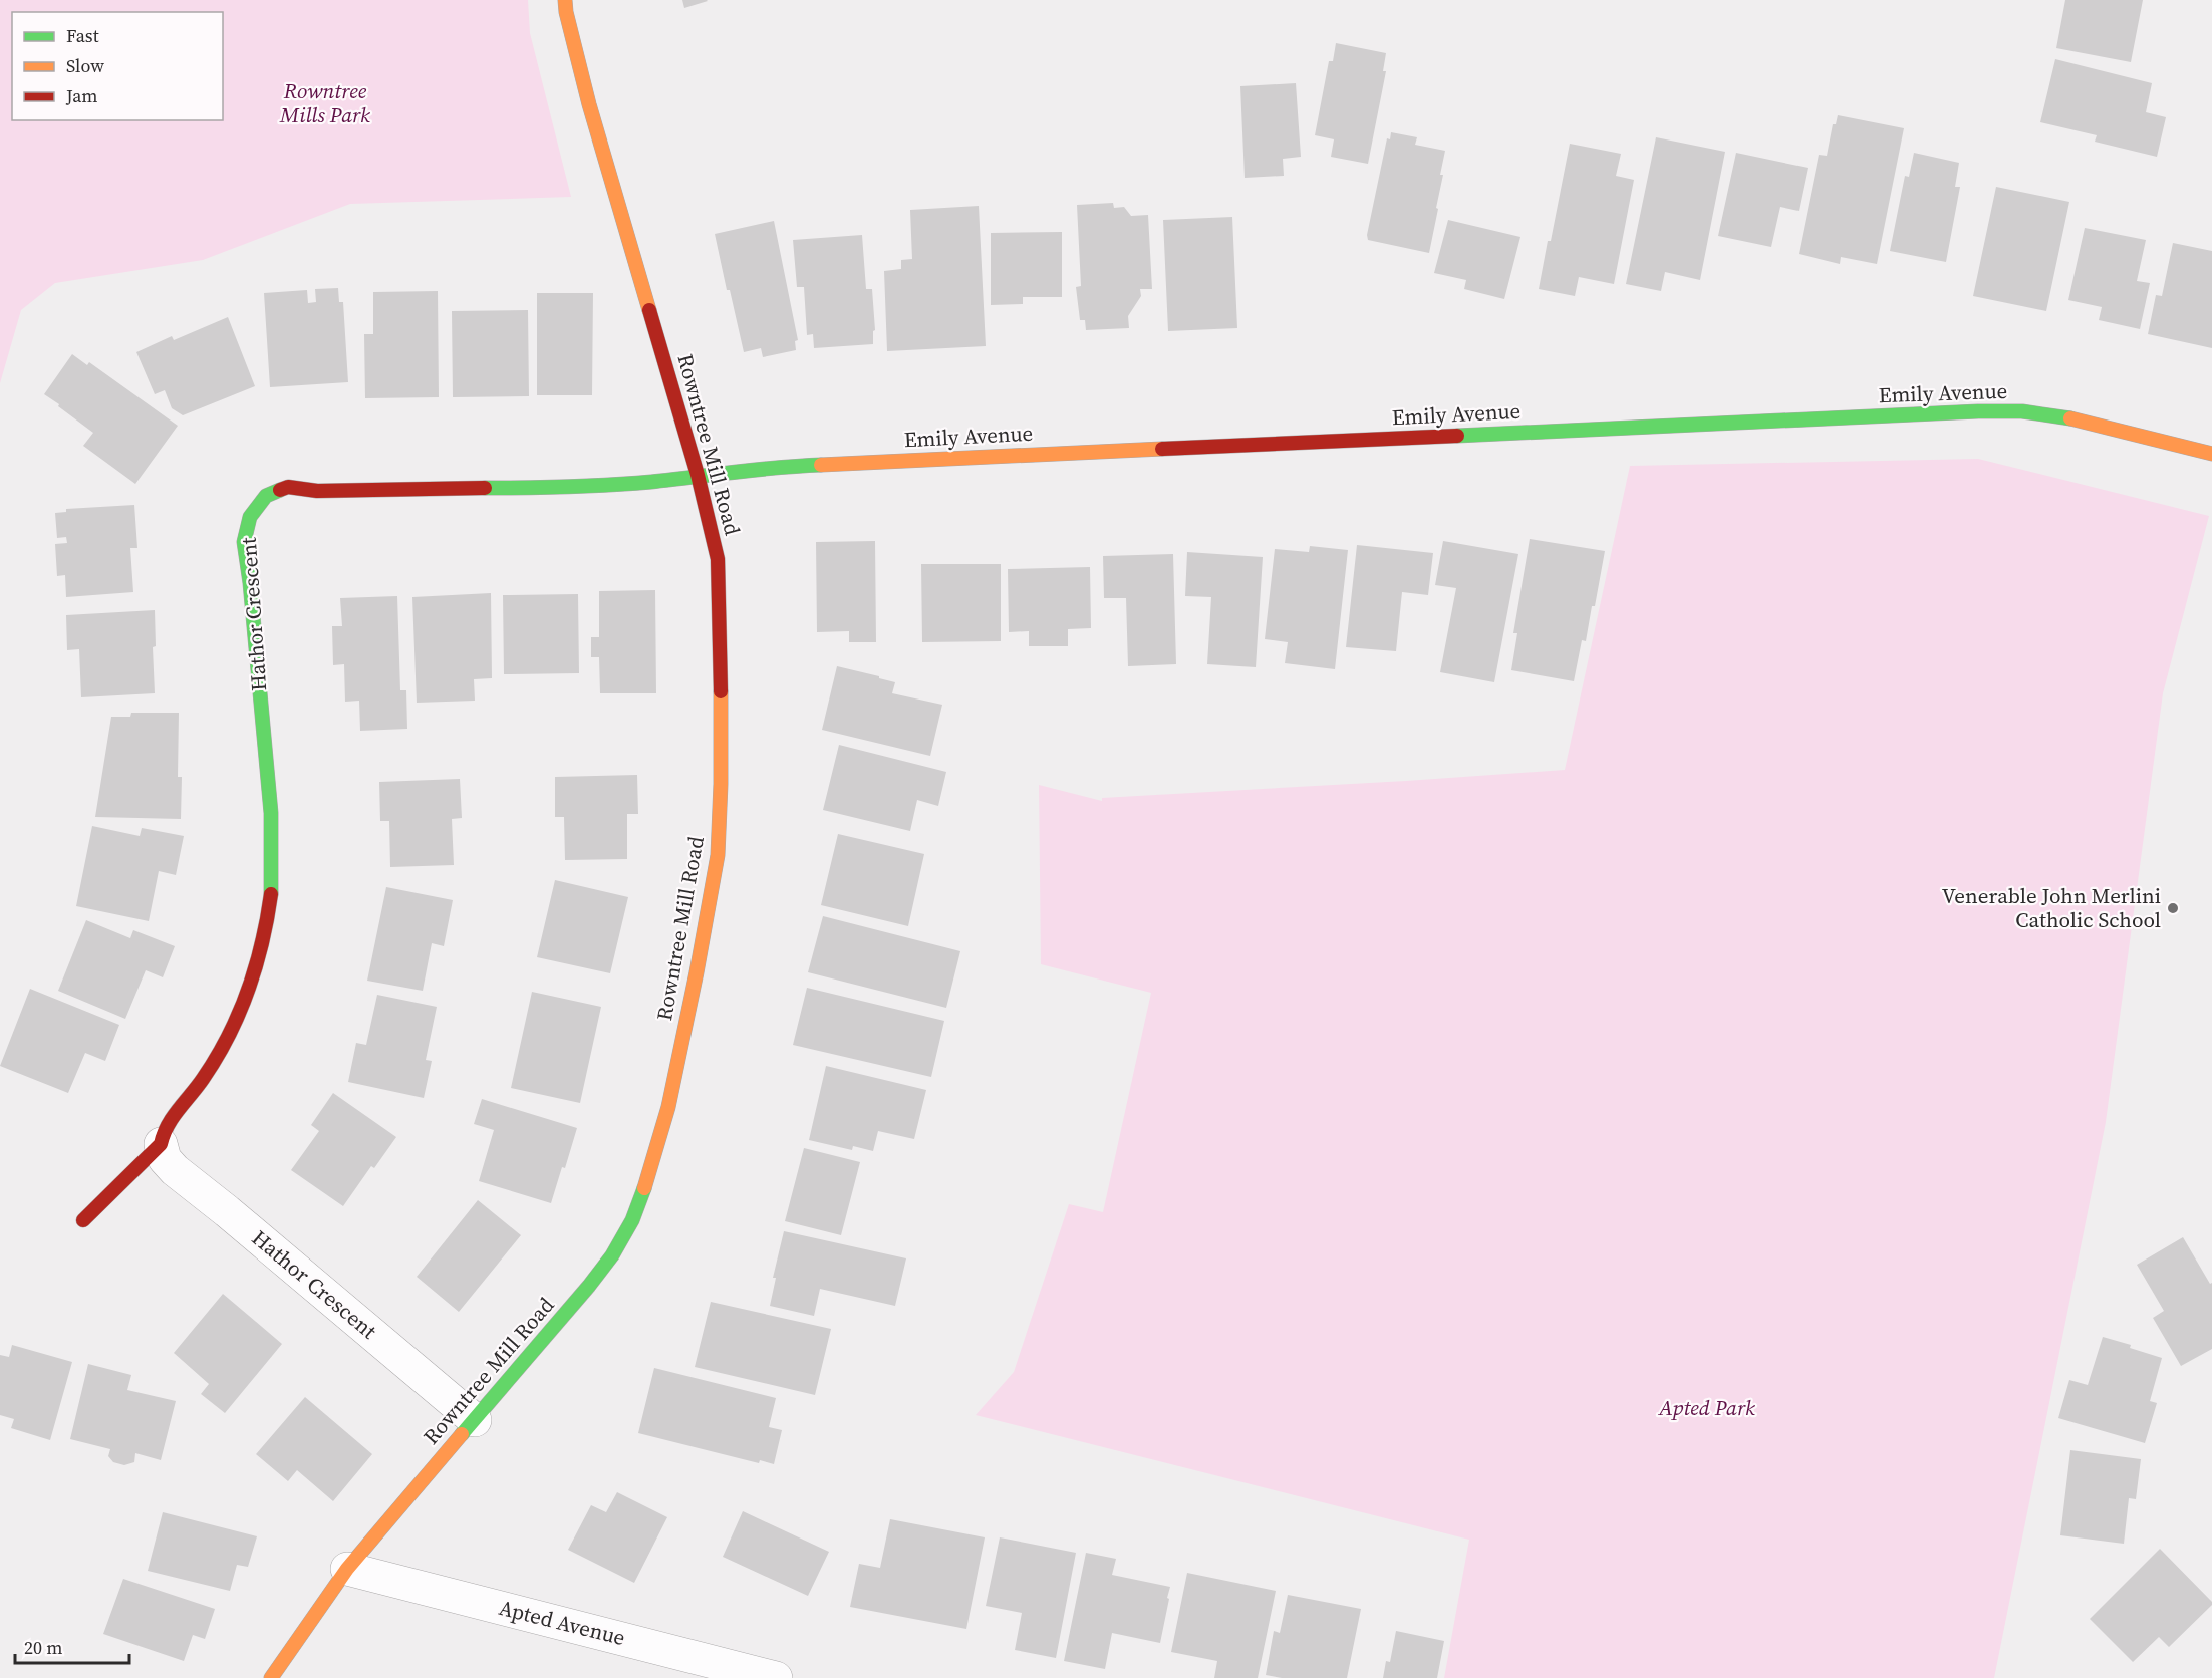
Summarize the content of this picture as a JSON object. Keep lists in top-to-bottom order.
{
  "streets": {
    "street": [
      "Emily Avenue",
      "Rowntree Mill Road",
      "Hathor Crescent",
      "Apted Avenue"
    ]
  },
  "crossings": [
    ["Emily Avenue", "Rowntree Mill Road"],
    ["Emily Avenue", "Hathor Crescent"],
    ["Rowntree Mill Road", "Hathor Crescent"],
    ["Rowntree Mill Road", "Apted Avenue"]
  ],
  "parks": ["Rowntree Mills Park", "Apted Park"],
  "places": ["Venerable John Merlini Catholic School"],
  "legend": ["Fast", "Slow", "Jam"],
  "scale_bar": "20 m"
}
